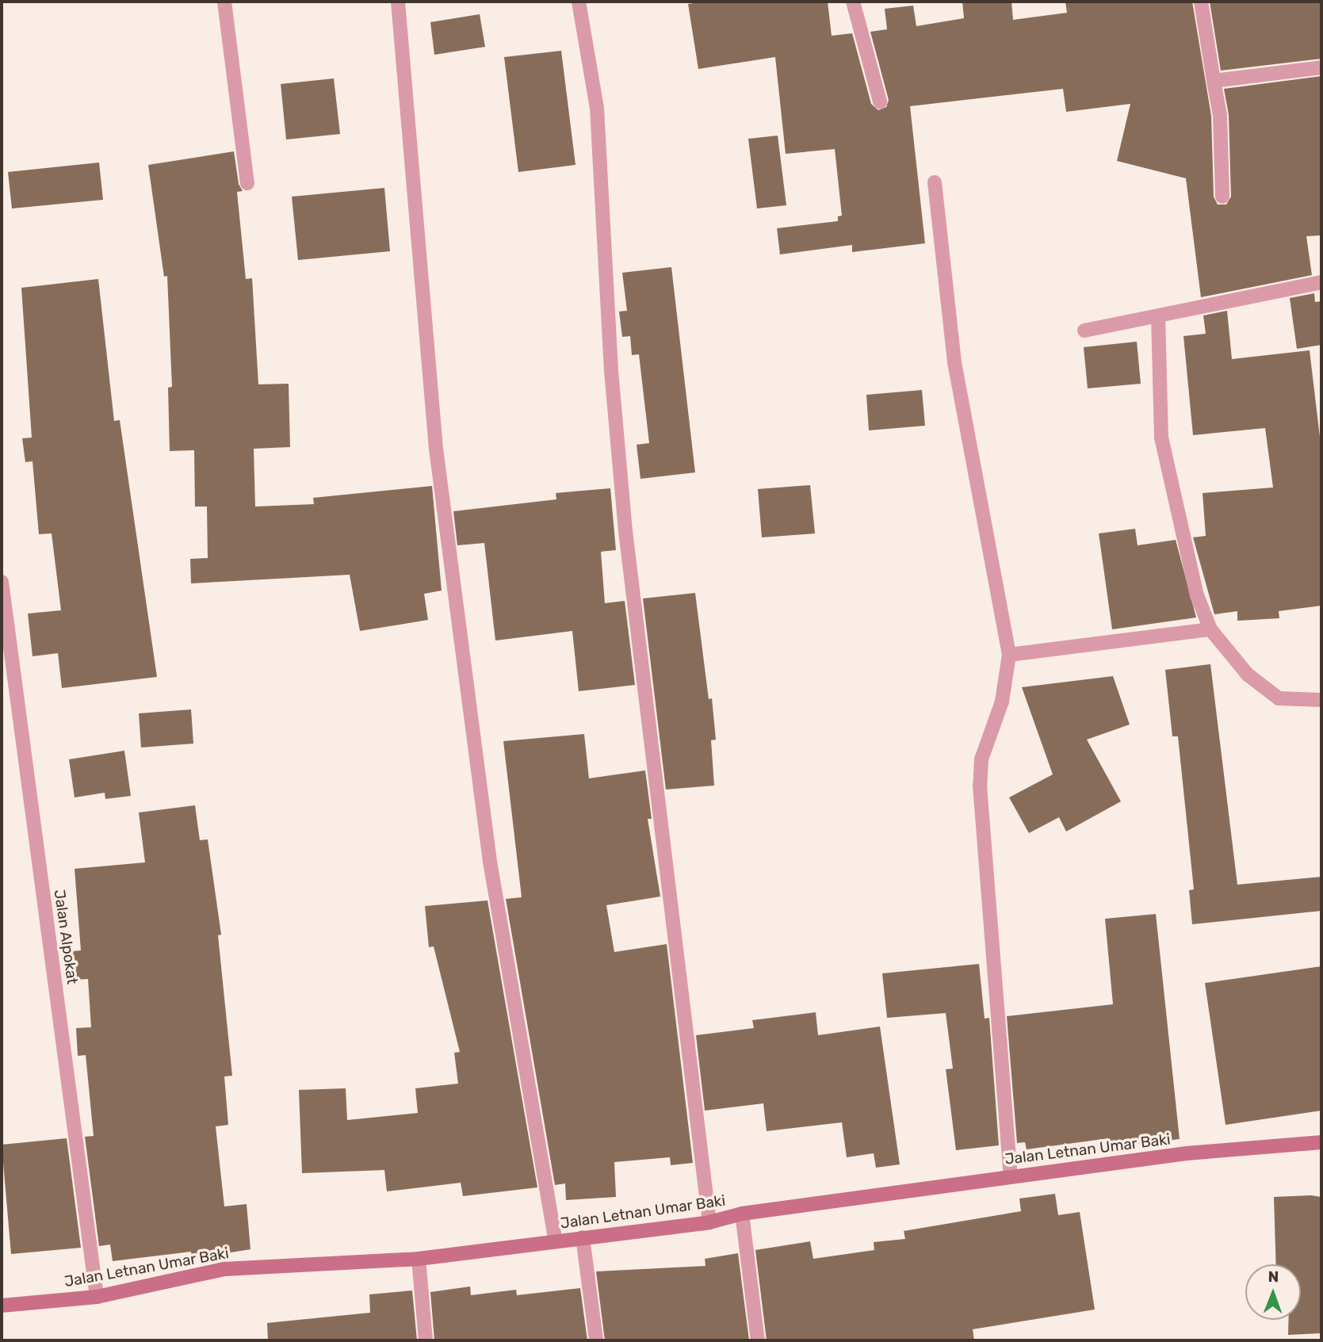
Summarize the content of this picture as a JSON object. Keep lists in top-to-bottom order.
{
  "streets": {
    "street": ["Jalan Alpokat", "Jalan Letnan Umar Baki"]
  },
  "crossings": [
    ["Jalan Alpokat", "Jalan Letnan Umar Baki"]
  ],
  "north": "top"
}
